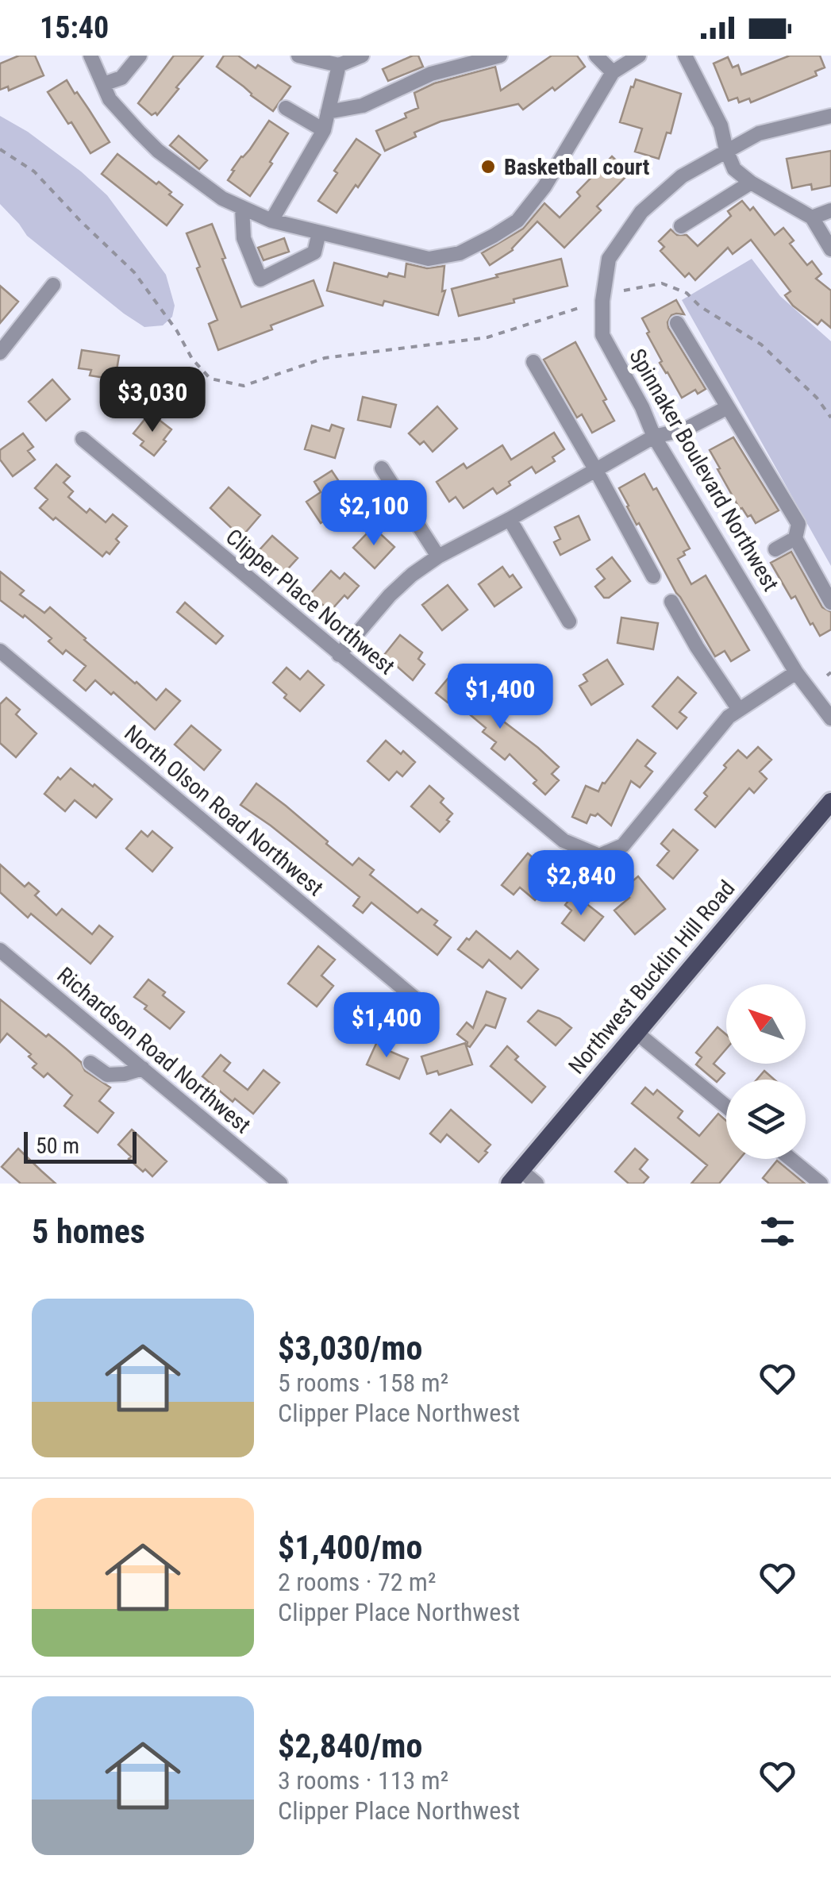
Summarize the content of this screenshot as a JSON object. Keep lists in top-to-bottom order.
{
  "streets": {
    "main road": ["Northwest Bucklin Hill Road"],
    "street": [
      "Spinnaker Boulevard Northwest",
      "Clipper Place Northwest",
      "North Olson Road Northwest",
      "Richardson Road Northwest"
    ]
  },
  "crossings": [
    ["Spinnaker Boulevard Northwest", "Clipper Place Northwest"]
  ],
  "places": ["Basketball court"],
  "scale_bar": "50 m",
  "north": "top left",
  "page": {
    "status": "15:40",
    "price": [
      "$3,030",
      "$2,100",
      "$1,400",
      "$2,840",
      "$1,400"
    ],
    "scale": "50 m",
    "heading": "5 homes",
    "list": [
      {
        "name": "$3,030/mo",
        "note": "5 rooms · 158 m² · Clipper Place Northwest"
      },
      {
        "name": "$1,400/mo",
        "note": "2 rooms · 72 m² · Clipper Place Northwest"
      },
      {
        "name": "$2,840/mo",
        "note": "3 rooms · 113 m² · Clipper Place Northwest"
      }
    ]
  }
}
